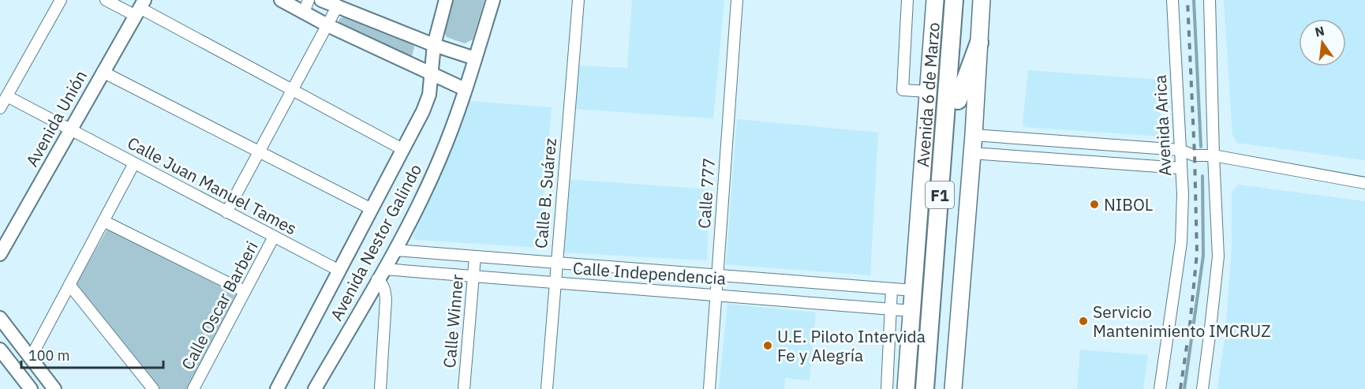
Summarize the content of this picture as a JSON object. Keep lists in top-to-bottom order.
{
  "streets": {
    "highway": ["Avenida 6 de Marzo", "F1"],
    "street": [
      "Avenida Unión",
      "Avenida Arica",
      "Calle Juan Manuel Tames",
      "Calle B. Suárez",
      "Calle 777",
      "Avenida Nestor Galindo",
      "Calle Independencia",
      "Calle Oscar Barberi",
      "Calle Winner"
    ]
  },
  "crossings": [
    ["Avenida 6 de Marzo", "Calle Independencia"],
    ["Avenida Unión", "Calle Juan Manuel Tames"],
    ["Calle Juan Manuel Tames", "Avenida Nestor Galindo"],
    ["Calle Juan Manuel Tames", "Calle Oscar Barberi"],
    ["Calle B. Suárez", "Calle Independencia"],
    ["Calle 777", "Calle Independencia"],
    ["Avenida Nestor Galindo", "Calle Independencia"],
    ["Calle Independencia", "Calle Winner"]
  ],
  "places": ["NIBOL", "Servicio Mantenimiento IMCRUZ", "U.E. Piloto Intervida Fe y Alegría"],
  "scale_bar": "100 m",
  "north": "top"
}
